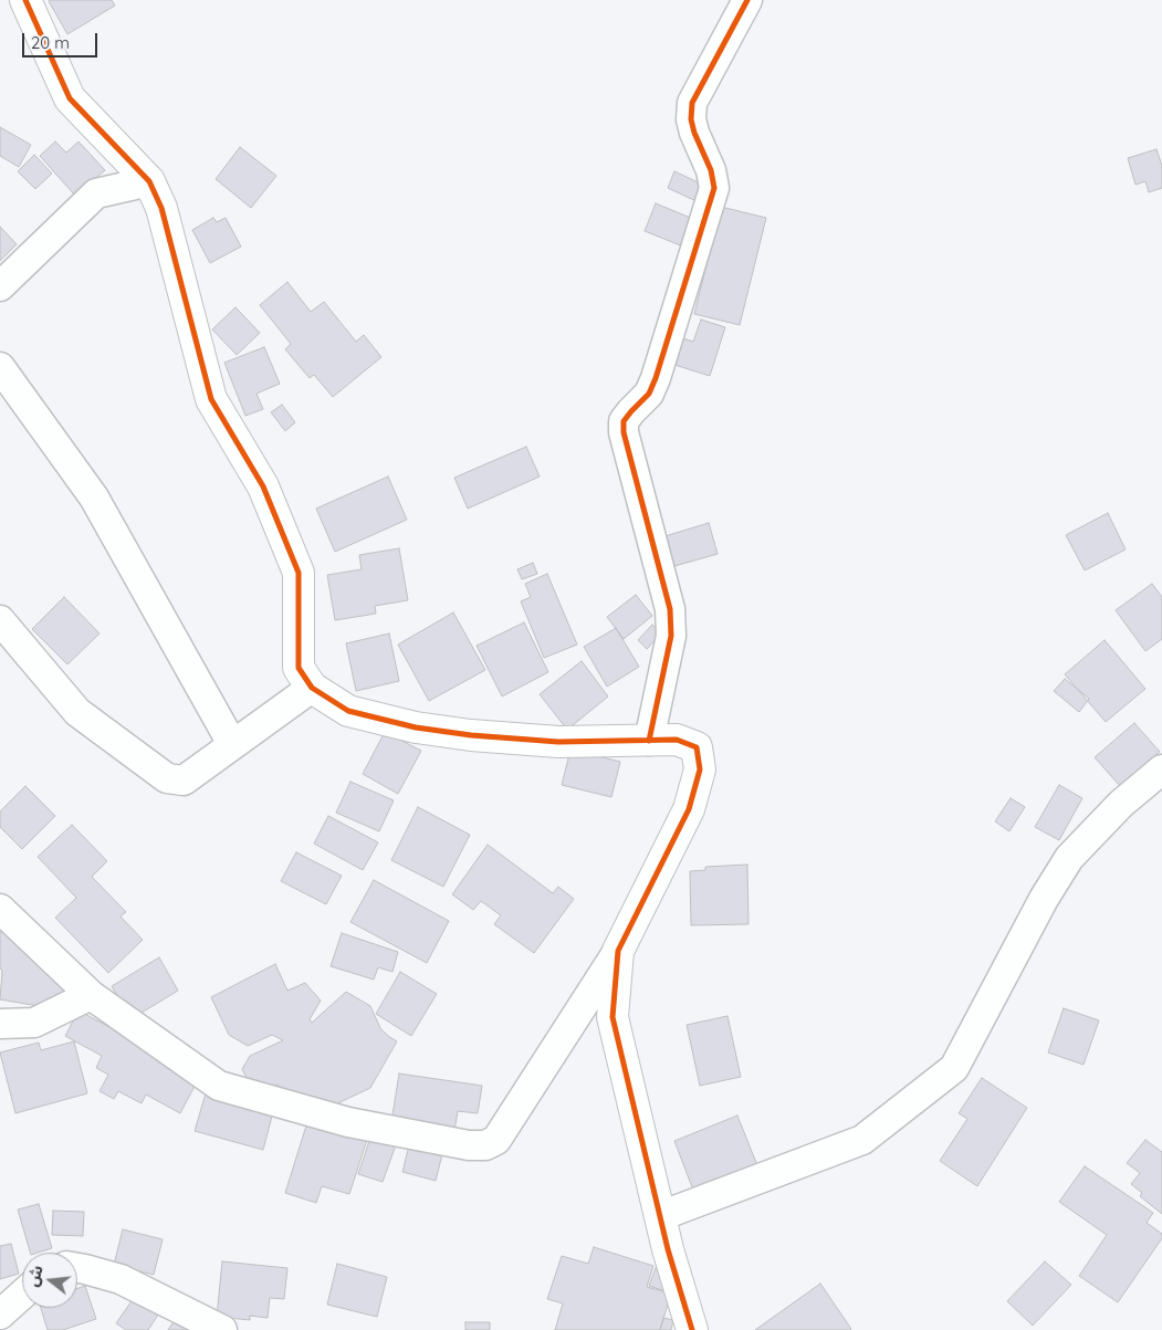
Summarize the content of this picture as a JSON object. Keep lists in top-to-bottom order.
{
  "scale_bar": "20 m",
  "north": "left"
}
